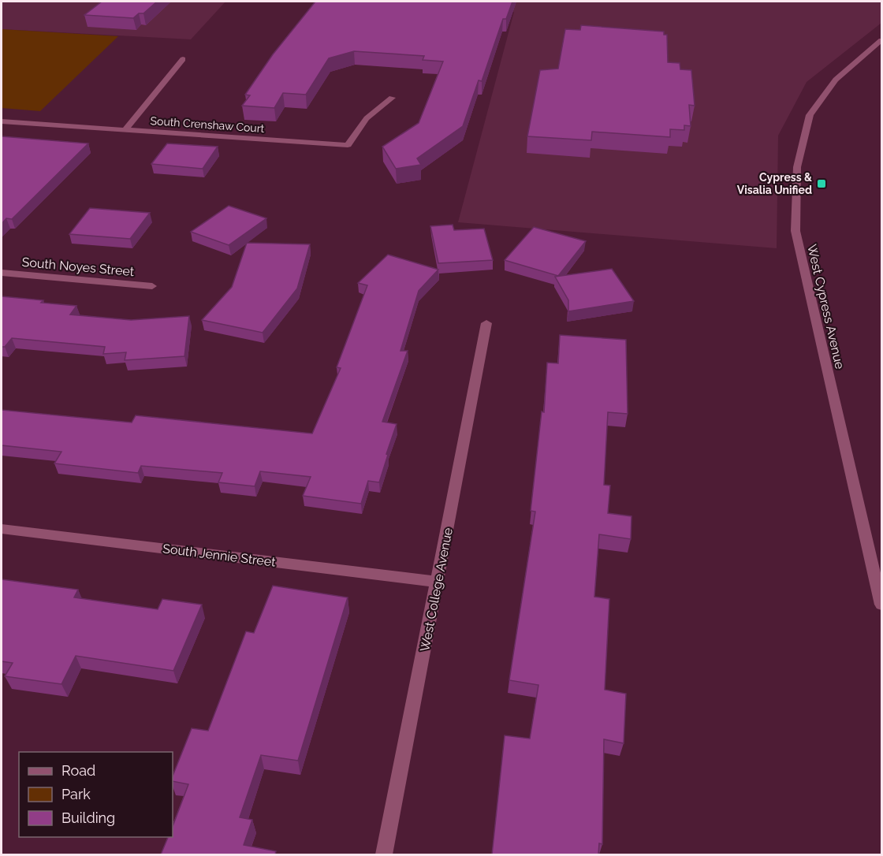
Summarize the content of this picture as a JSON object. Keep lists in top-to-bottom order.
{
  "streets": {
    "street": [
      "South Crenshaw Court",
      "South Noyes Street",
      "West Cypress Avenue",
      "South Jennie Street",
      "West College Avenue"
    ]
  },
  "crossings": [
    ["South Jennie Street", "West College Avenue"]
  ],
  "places": {
    "transit": ["Cypress & Visalia Unified"]
  },
  "legend": ["Road", "Park", "Building"]
}
